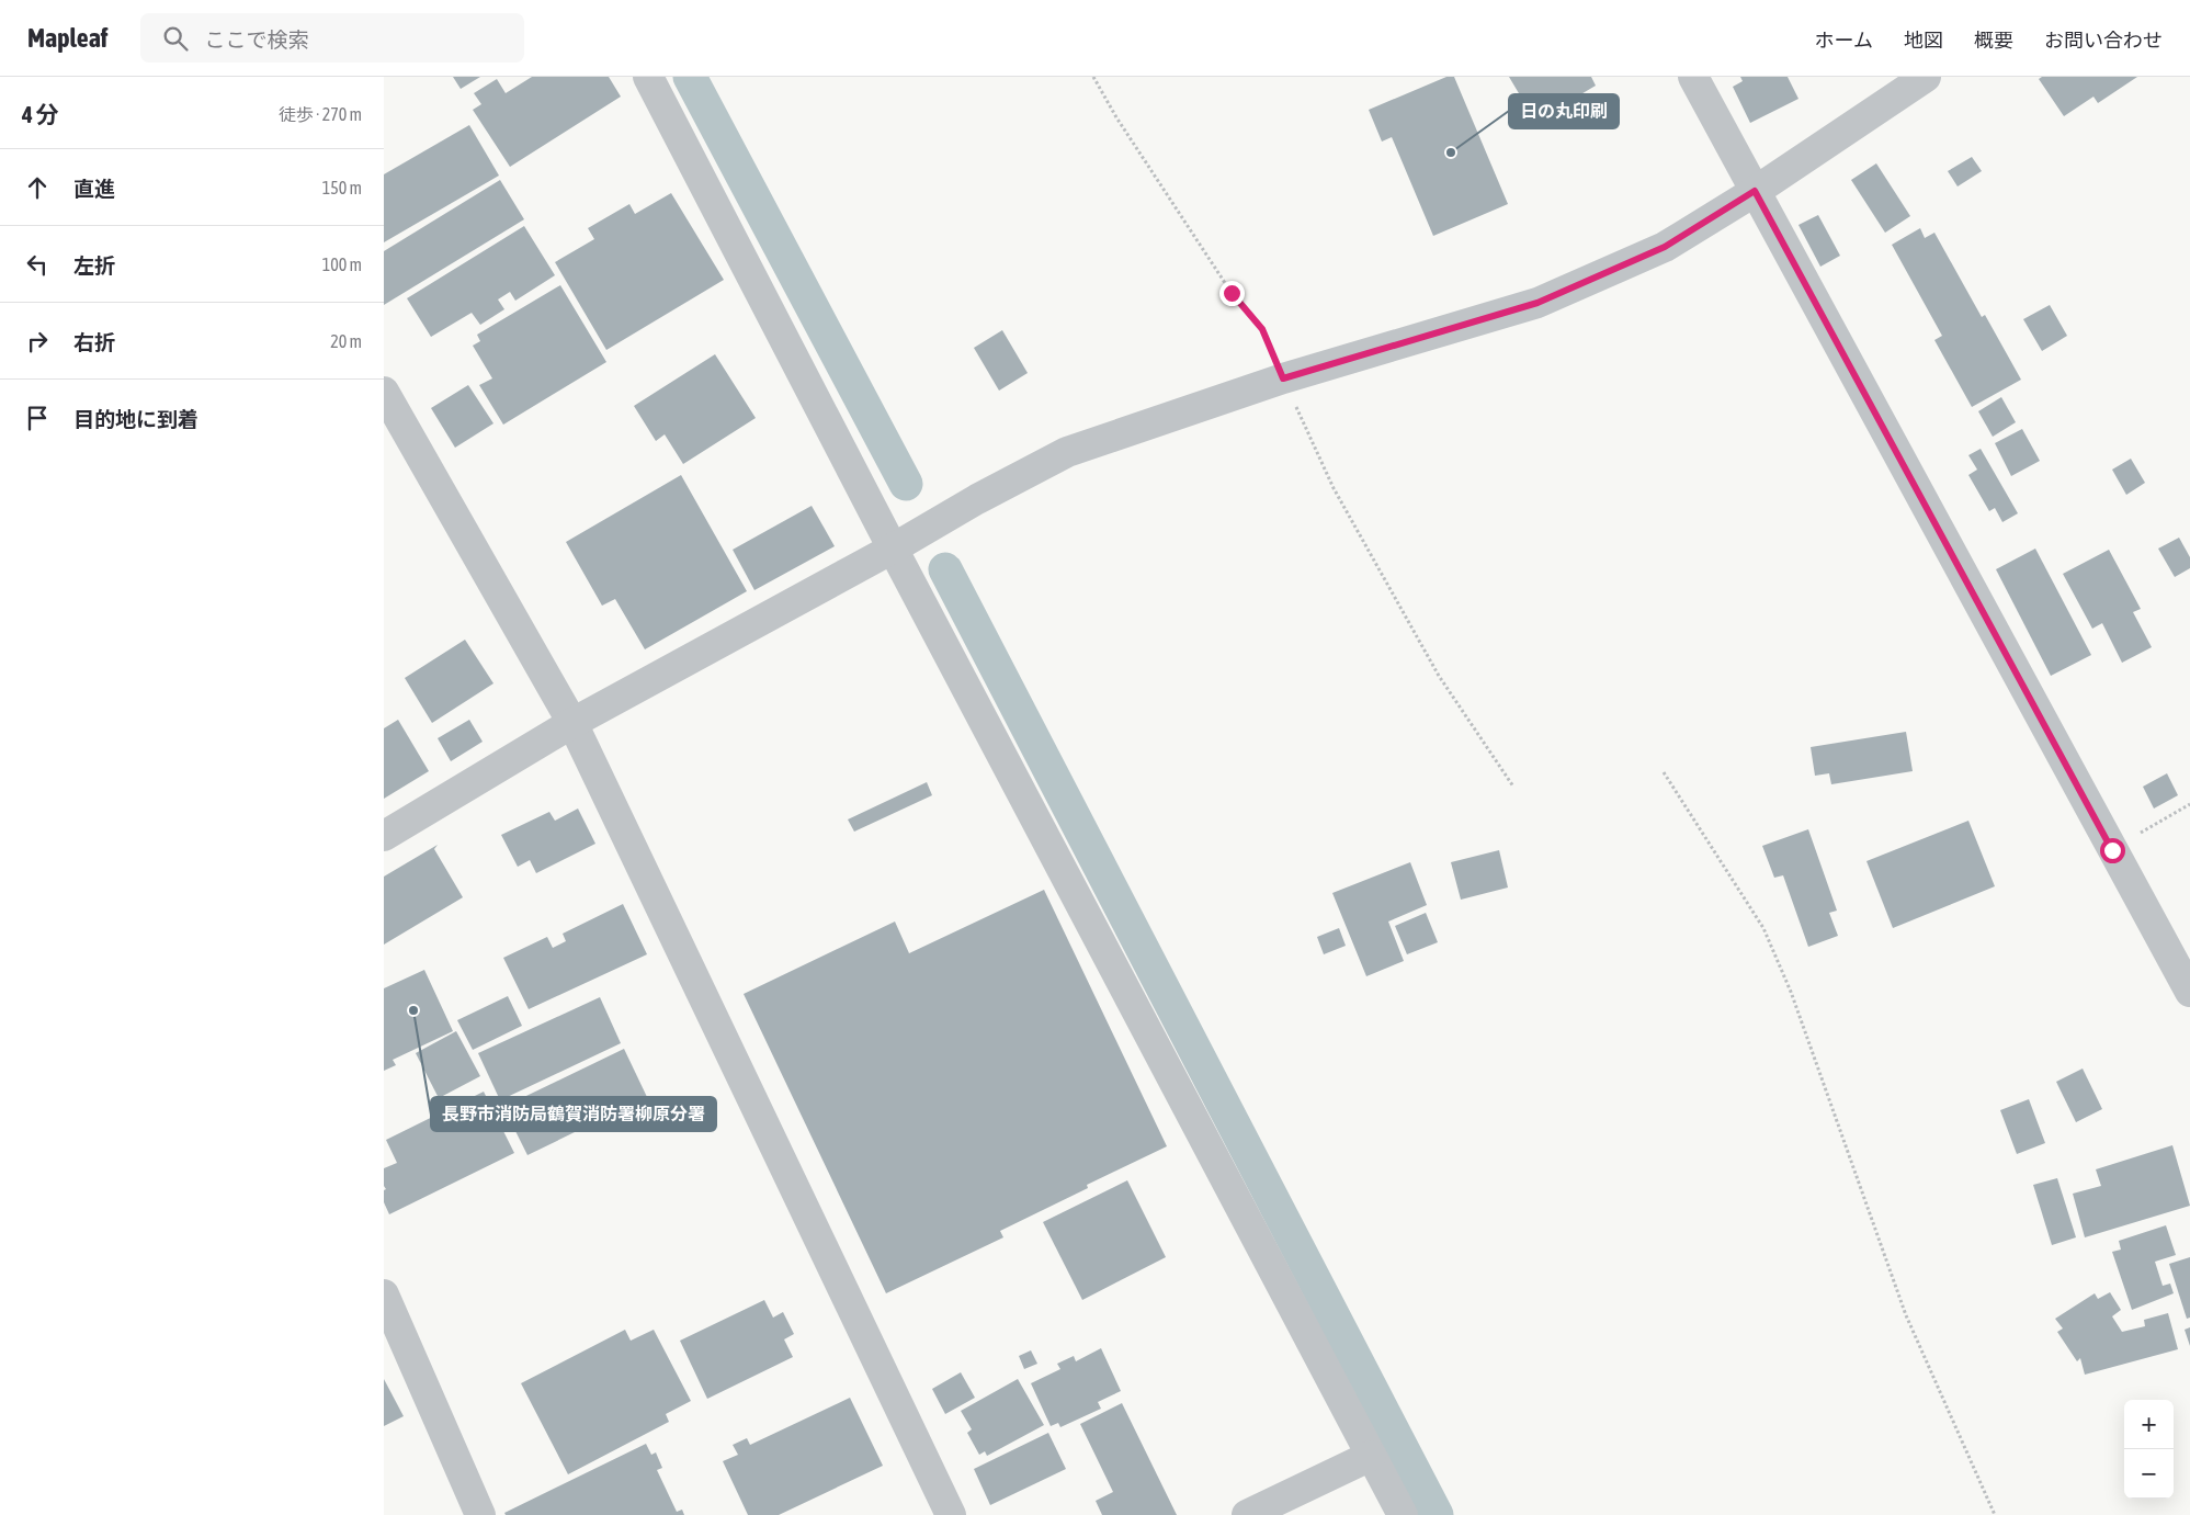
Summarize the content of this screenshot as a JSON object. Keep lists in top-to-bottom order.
{
  "places": ["日の丸印刷", "長野市消防局鶴賀消防署柳原分署"],
  "page": {
    "header": "Mapleaf",
    "search": "ここで検索",
    "nav": [
      "ホーム",
      "地図",
      "概要",
      "お問い合わせ"
    ],
    "heading": ["4 分", "徒歩 · 270 m"],
    "list": [
      ["直進", "150 m"],
      ["左折", "100 m"],
      ["右折", "20 m"],
      "目的地に到着"
    ],
    "map_buttons": ["+", "−"]
  }
}
